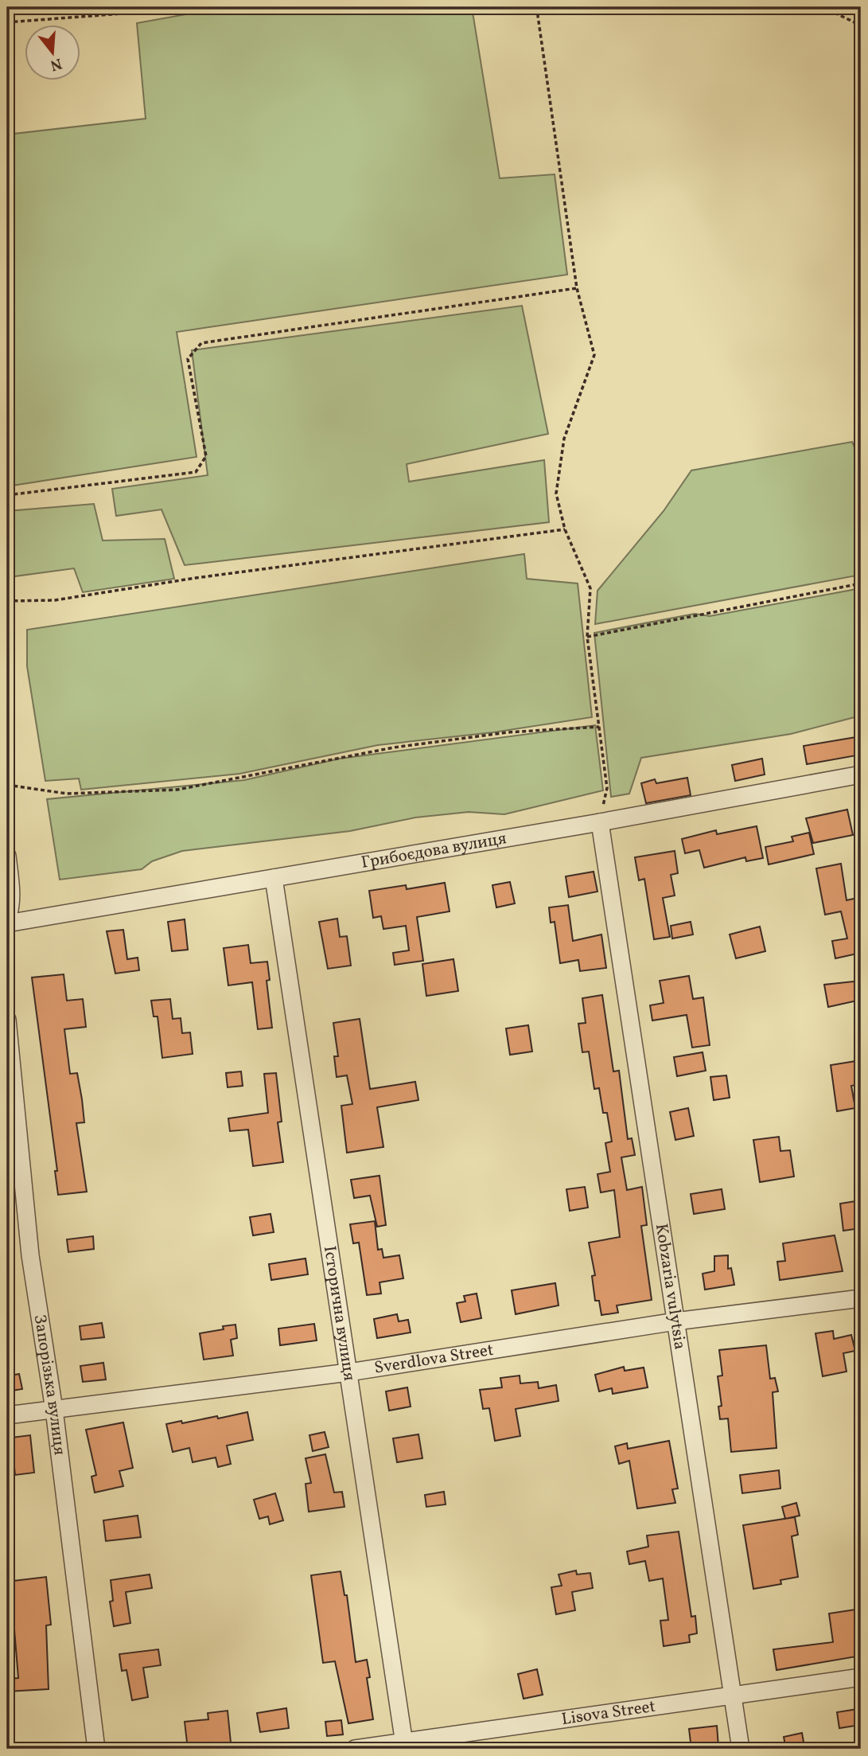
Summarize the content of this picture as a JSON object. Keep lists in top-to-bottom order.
{
  "streets": {
    "street": [
      "Грибоєдова вулиця",
      "Kobzaria vulytsia",
      "Історична вулиця",
      "Sverdlova Street",
      "Запорізька вулиця",
      "Lisova Street"
    ]
  },
  "crossings": [
    ["Грибоєдова вулиця", "Kobzaria vulytsia"],
    ["Грибоєдова вулиця", "Історична вулиця"],
    ["Kobzaria vulytsia", "Sverdlova Street"],
    ["Kobzaria vulytsia", "Lisova Street"],
    ["Історична вулиця", "Sverdlova Street"],
    ["Історична вулиця", "Lisova Street"],
    ["Sverdlova Street", "Запорізька вулиця"]
  ],
  "north": "bottom"
}
